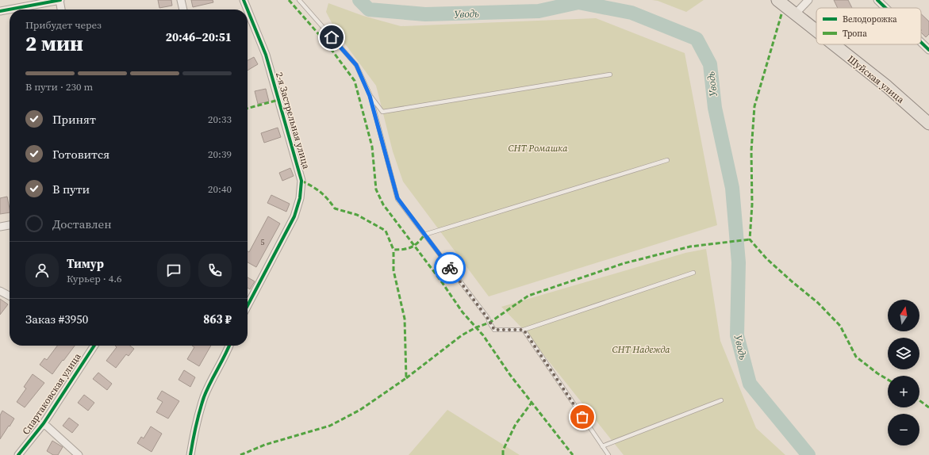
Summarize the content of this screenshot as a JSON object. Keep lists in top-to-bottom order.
{
  "streets": {
    "main road": ["Шуйская улица"],
    "street": ["2-я Застрельная улица", "Спартаковская улица"]
  },
  "water": ["Уводь"],
  "parks": ["СНТ Ромашка", "СНТ Надежда"],
  "house_numbers": ["5"],
  "legend": ["Велодорожка", "Тропа"],
  "north": "top",
  "page": {
    "heading": ["2 мин", "Прибудет через", "20:46–20:51"],
    "panel": [
      "Тимур",
      "Курьер · 4.6",
      "Заказ #3950",
      "863 ₽"
    ],
    "bar": "В пути · 230 m",
    "list": [
      ["Принят", "20:33"],
      ["Готовится", "20:39"],
      ["В пути", "20:40"],
      "Доставлен"
    ],
    "map_buttons": ["+", "−"]
  }
}
